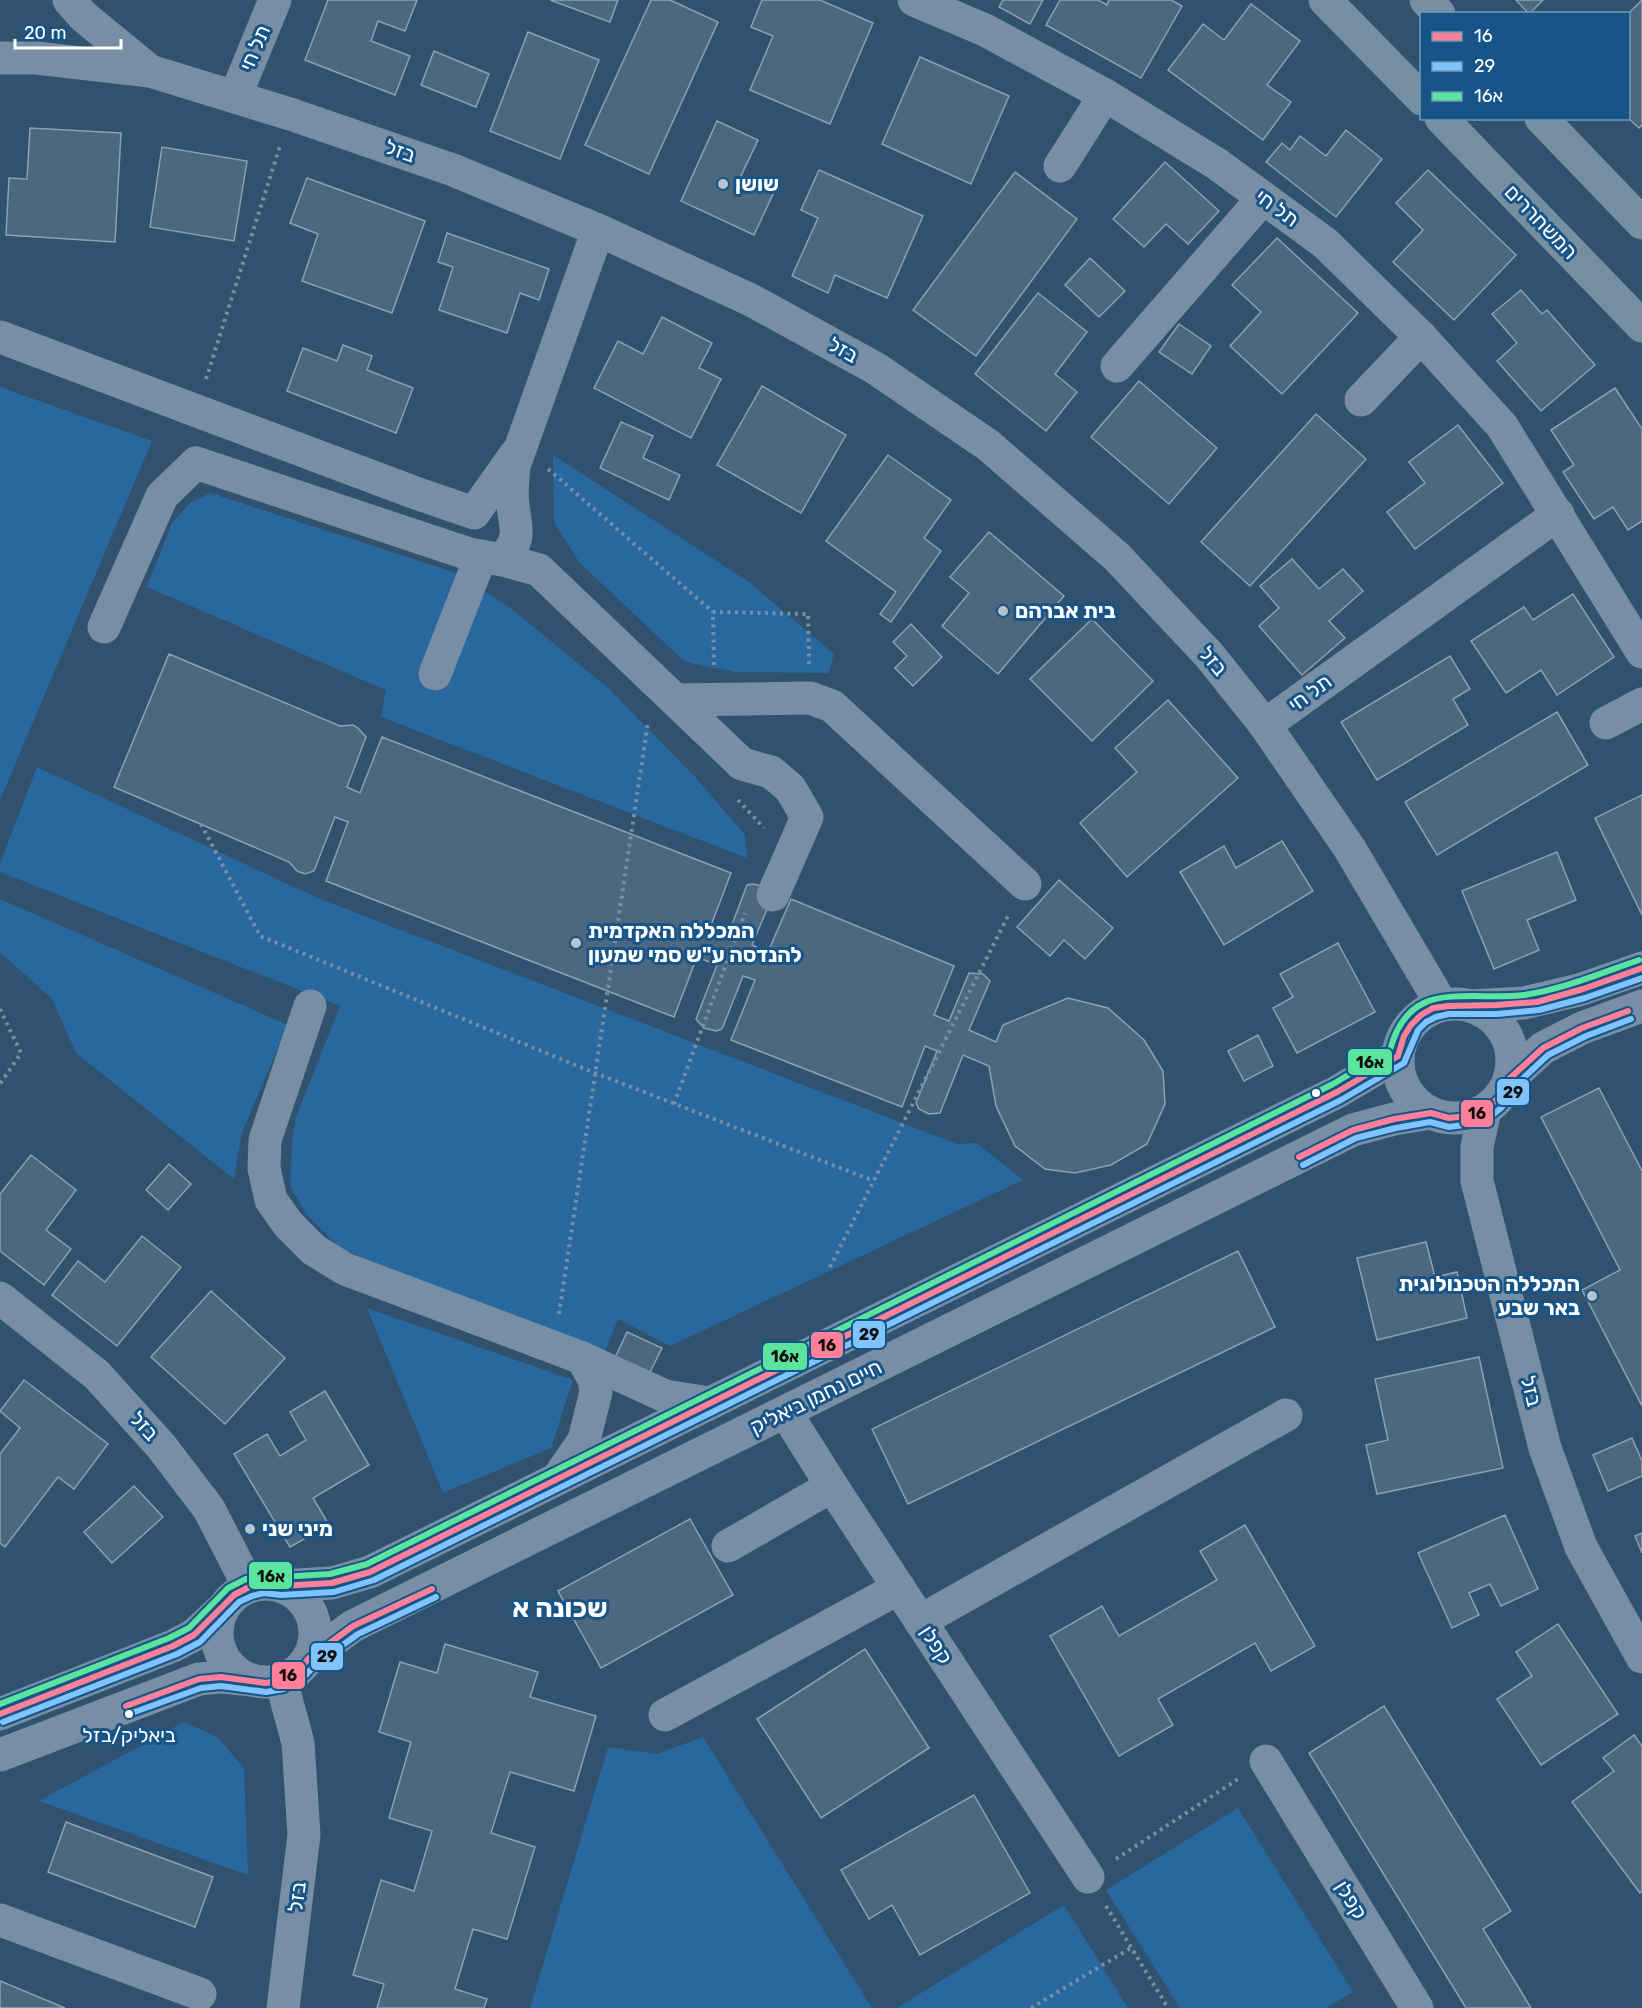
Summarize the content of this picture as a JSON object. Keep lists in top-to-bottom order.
{
  "streets": {
    "main road": ["המשחררים"],
    "street": [
      "תל חי",
      "בזל",
      "חיים נחמן ביאליק",
      "קפלן"
    ]
  },
  "crossings": [
    ["תל חי", "בזל"],
    ["בזל", "חיים נחמן ביאליק"],
    ["חיים נחמן ביאליק", "קפלן"]
  ],
  "districts": ["שכונה א"],
  "places": [
    "שושן",
    "בית אברהם",
    "המכללה האקדמית להנדסה ע\"ש סמי שמעון",
    "המכללה הטכנולוגית באר שבע",
    "מיני שני",
    "ביאליק/בזל"
  ],
  "lines": ["transit line 16א", "transit line 16", "transit line 29"],
  "legend": ["16", "29", "16א"],
  "scale_bar": "20 m"
}
